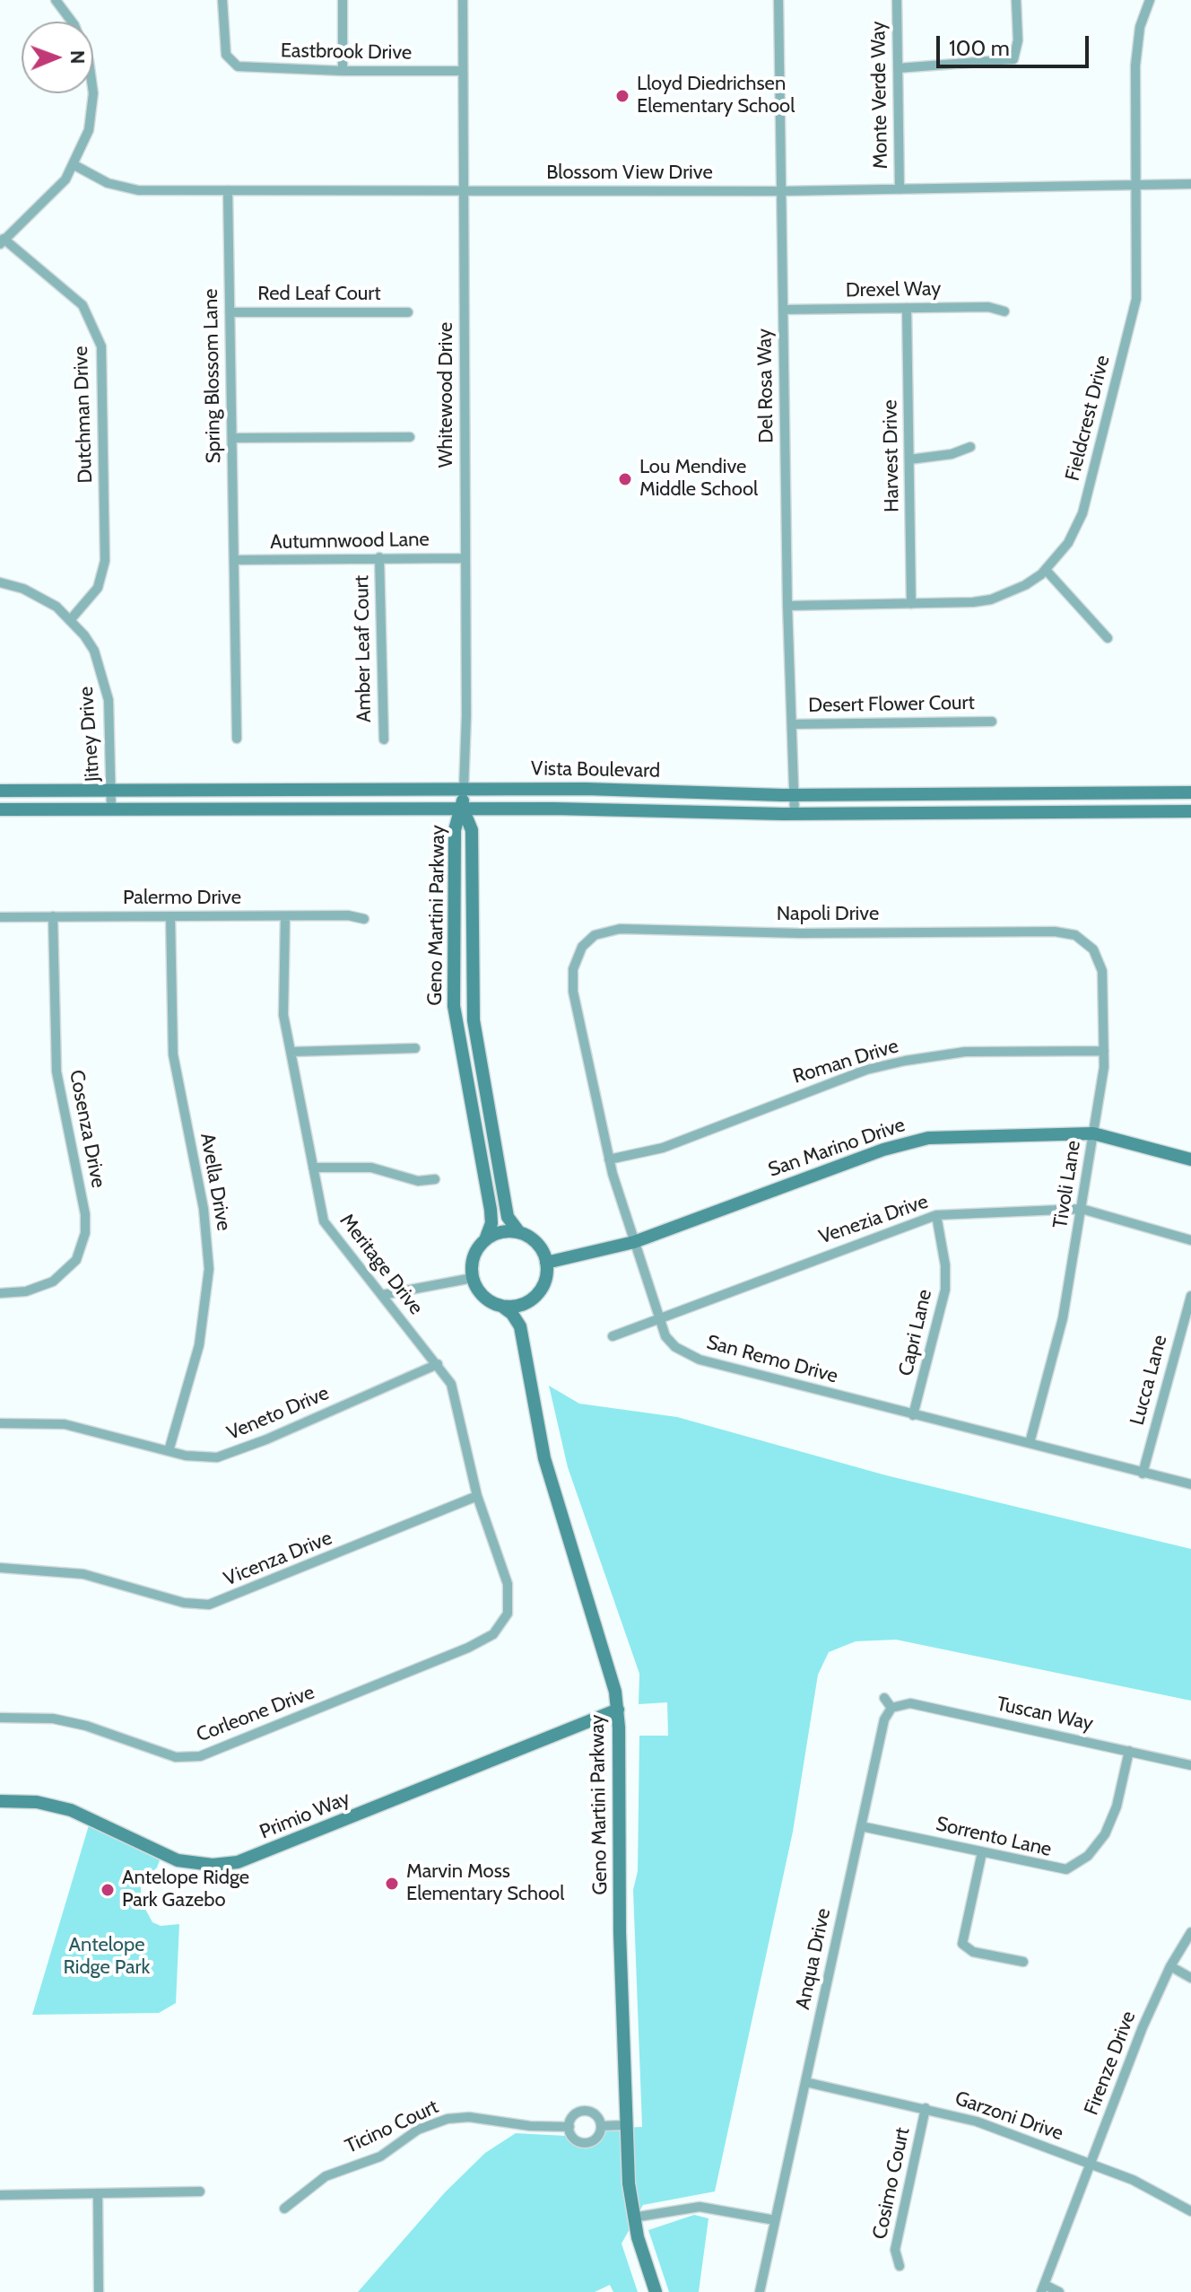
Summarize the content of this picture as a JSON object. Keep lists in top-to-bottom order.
{
  "streets": {
    "street": [
      "Eastbrook Drive",
      "Monte Verde Way",
      "Blossom View Drive",
      "Drexel Way",
      "Red Leaf Court",
      "Spring Blossom Lane",
      "Del Rosa Way",
      "Whitewood Drive",
      "Dutchman Drive",
      "Fieldcrest Drive",
      "Harvest Drive",
      "Autumnwood Lane",
      "Amber Leaf Court",
      "Desert Flower Court",
      "Jitney Drive",
      "Vista Boulevard",
      "Palermo Drive",
      "Napoli Drive",
      "Geno Martini Parkway",
      "Roman Drive",
      "Cosenza Drive",
      "San Marino Drive",
      "Avella Drive",
      "Tivoli Lane",
      "Venezia Drive",
      "Meritage Drive",
      "Capri Lane",
      "San Remo Drive",
      "Lucca Lane",
      "Veneto Drive",
      "Vicenza Drive",
      "Corleone Drive",
      "Tuscan Way",
      "Primio Way",
      "Sorrento Lane",
      "Anqua Drive",
      "Firenze Drive",
      "Garzoni Drive",
      "Ticino Court",
      "Cosimo Court"
    ]
  },
  "crossings": [
    ["Eastbrook Drive", "Whitewood Drive"],
    ["Monte Verde Way", "Blossom View Drive"],
    ["Blossom View Drive", "Spring Blossom Lane"],
    ["Blossom View Drive", "Del Rosa Way"],
    ["Blossom View Drive", "Whitewood Drive"],
    ["Blossom View Drive", "Fieldcrest Drive"],
    ["Drexel Way", "Del Rosa Way"],
    ["Drexel Way", "Harvest Drive"],
    ["Red Leaf Court", "Spring Blossom Lane"],
    ["Spring Blossom Lane", "Autumnwood Lane"],
    ["Del Rosa Way", "Fieldcrest Drive"],
    ["Del Rosa Way", "Desert Flower Court"],
    ["Del Rosa Way", "Vista Boulevard"],
    ["Whitewood Drive", "Autumnwood Lane"],
    ["Whitewood Drive", "Vista Boulevard"],
    ["Dutchman Drive", "Jitney Drive"],
    ["Fieldcrest Drive", "Harvest Drive"],
    ["Autumnwood Lane", "Amber Leaf Court"],
    ["Jitney Drive", "Vista Boulevard"],
    ["Vista Boulevard", "Geno Martini Parkway"],
    ["Palermo Drive", "Cosenza Drive"],
    ["Palermo Drive", "Avella Drive"],
    ["Palermo Drive", "Meritage Drive"],
    ["Napoli Drive", "Tivoli Lane"],
    ["Napoli Drive", "San Remo Drive"],
    ["Geno Martini Parkway", "San Marino Drive"],
    ["Geno Martini Parkway", "Primio Way"],
    ["Roman Drive", "Tivoli Lane"],
    ["Roman Drive", "San Remo Drive"],
    ["San Marino Drive", "Tivoli Lane"],
    ["San Marino Drive", "San Remo Drive"],
    ["Avella Drive", "Veneto Drive"],
    ["Tivoli Lane", "Venezia Drive"],
    ["Tivoli Lane", "San Remo Drive"],
    ["Venezia Drive", "Capri Lane"],
    ["Venezia Drive", "San Remo Drive"],
    ["Meritage Drive", "Veneto Drive"],
    ["Meritage Drive", "Vicenza Drive"],
    ["Meritage Drive", "Corleone Drive"],
    ["Capri Lane", "San Remo Drive"],
    ["San Remo Drive", "Lucca Lane"],
    ["Tuscan Way", "Sorrento Lane"],
    ["Tuscan Way", "Anqua Drive"],
    ["Sorrento Lane", "Anqua Drive"],
    ["Anqua Drive", "Garzoni Drive"],
    ["Firenze Drive", "Garzoni Drive"],
    ["Garzoni Drive", "Cosimo Court"]
  ],
  "parks": ["Antelope Ridge Park"],
  "places": [
    "Lloyd Diedrichsen Elementary School",
    "Lou Mendive Middle School",
    "Marvin Moss Elementary School",
    "Antelope Ridge Park Gazebo"
  ],
  "scale_bar": "100 m",
  "north": "right"
}
